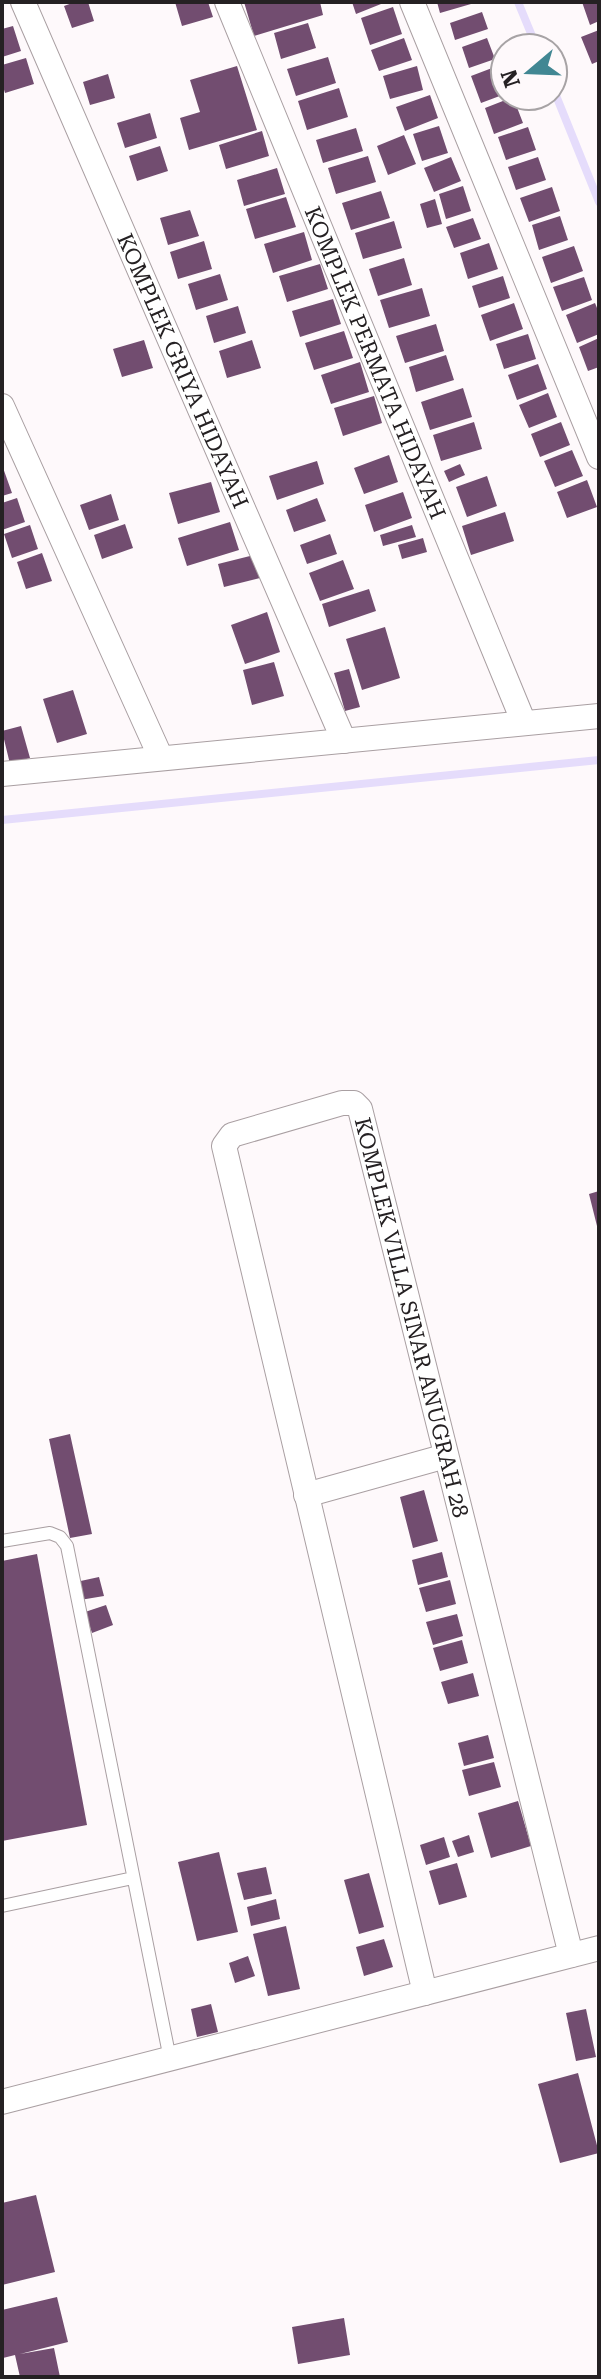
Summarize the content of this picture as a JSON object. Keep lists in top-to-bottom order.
{
  "streets": {
    "street": ["KOMPLEK PERMATA HIDAYAH", "KOMPLEK GRIYA HIDAYAH", "KOMPLEK VILLA SINAR ANUGRAH 28"]
  },
  "north": "left"
}
